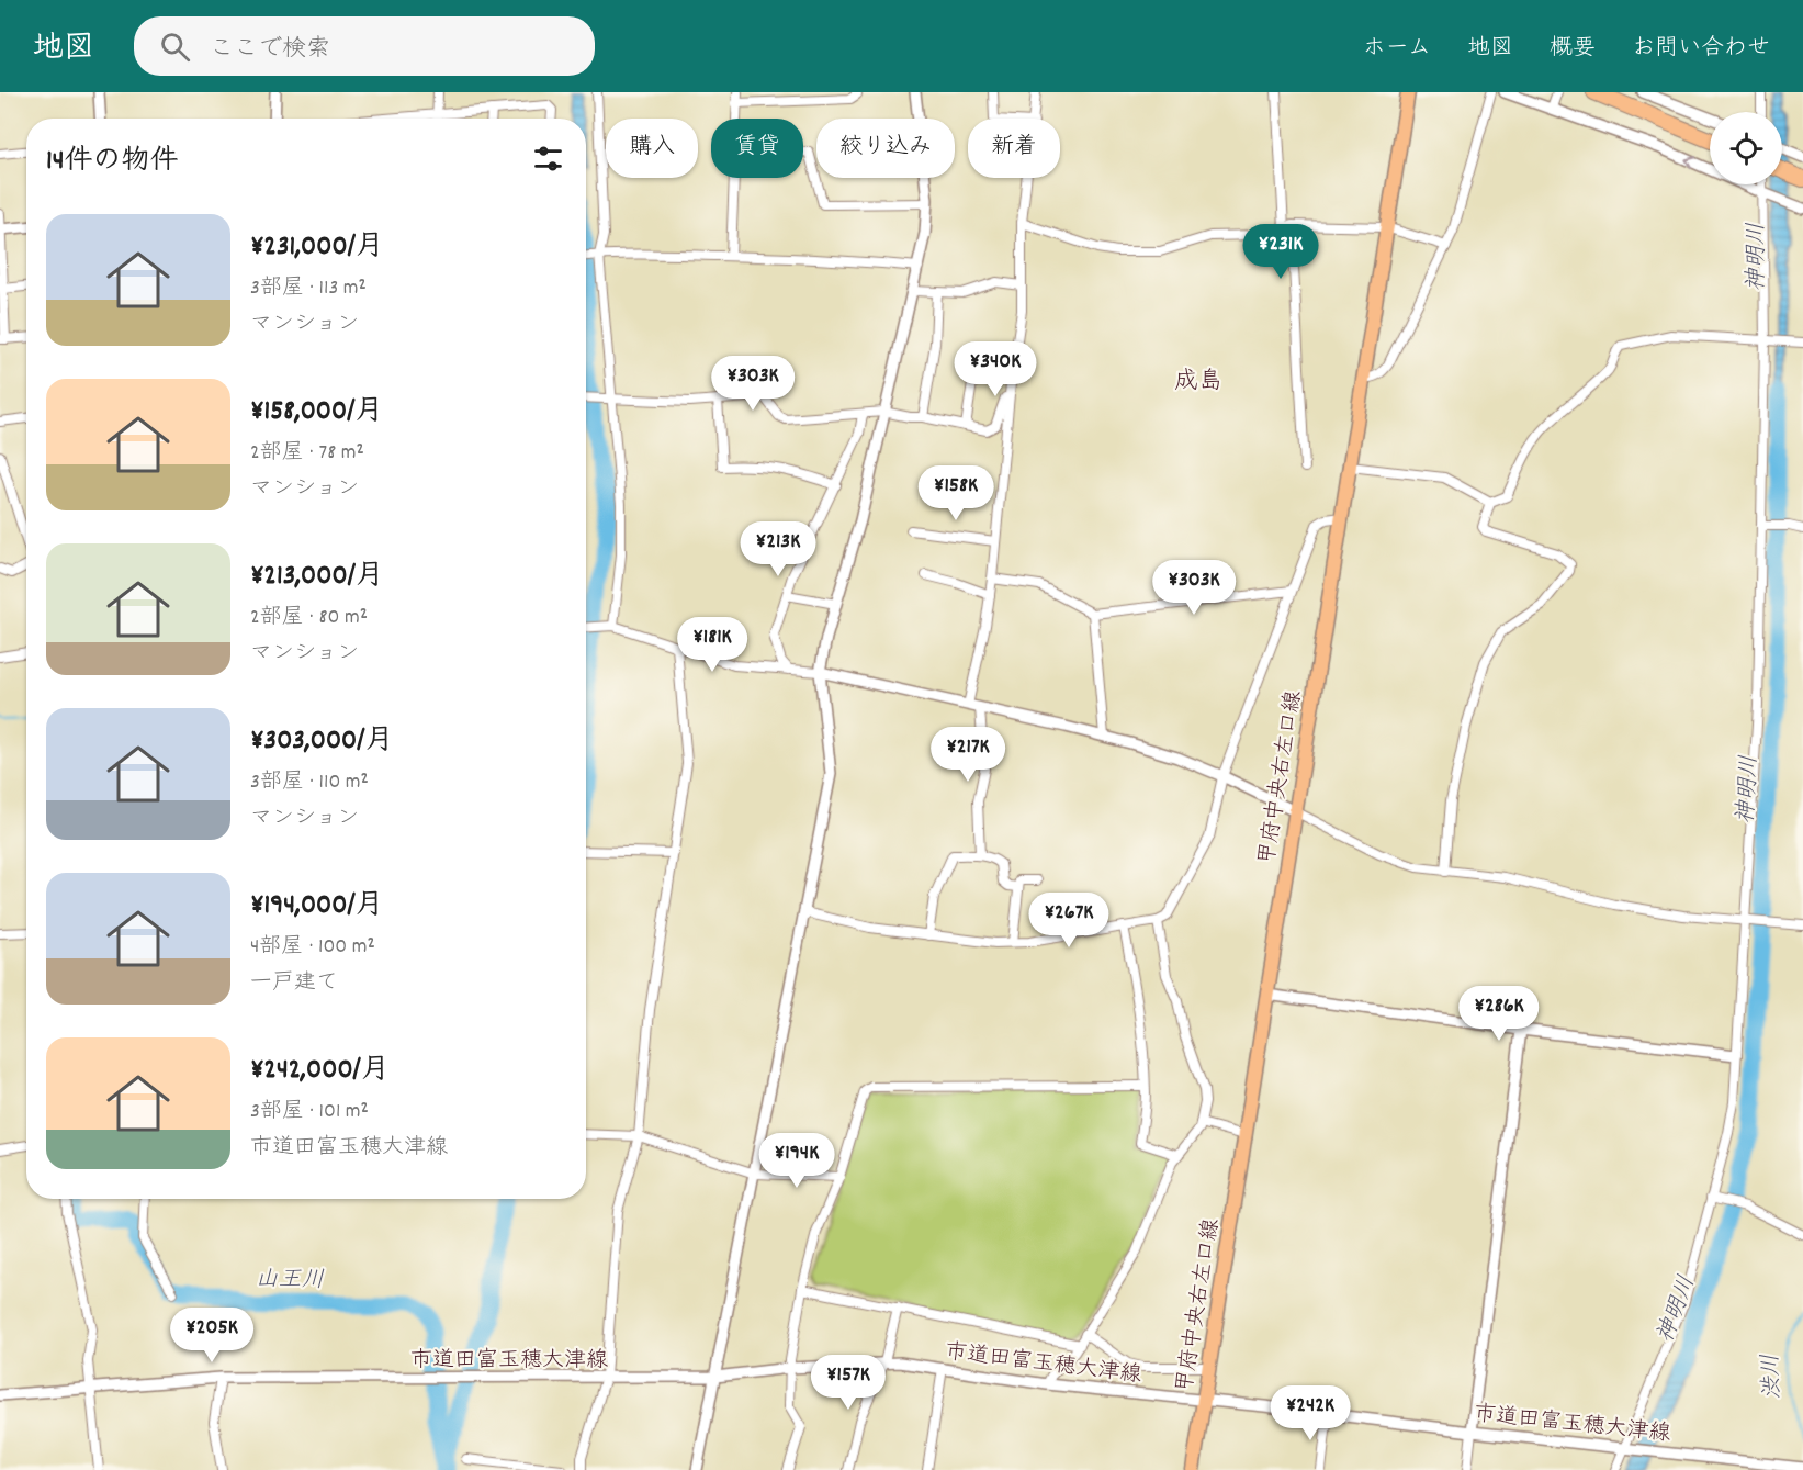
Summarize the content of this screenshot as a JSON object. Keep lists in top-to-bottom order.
{
  "streets": {
    "main road": ["甲府中央右左口線"],
    "street": ["市道田富玉穂大津線"]
  },
  "crossings": [
    ["甲府中央右左口線", "市道田富玉穂大津線"]
  ],
  "districts": ["成島"],
  "water": ["神明川", "山王川", "渋川"],
  "page": {
    "header": "地図",
    "search": "ここで検索",
    "nav": [
      "ホーム",
      "地図",
      "概要",
      "お問い合わせ"
    ],
    "chip": [
      "購入",
      "賃貸",
      "絞り込み",
      "新着"
    ],
    "heading": "14件の物件",
    "list": [
      {
        "name": "¥231,000/月",
        "note": "3部屋 · 113 m² · マンション"
      },
      {
        "name": "¥158,000/月",
        "note": "2部屋 · 78 m² · マンション"
      },
      {
        "name": "¥213,000/月",
        "note": "2部屋 · 80 m² · マンション"
      },
      {
        "name": "¥303,000/月",
        "note": "3部屋 · 110 m² · マンション"
      },
      {
        "name": "¥194,000/月",
        "note": "4部屋 · 100 m² · 一戸建て"
      },
      {
        "name": "¥242,000/月",
        "note": "3部屋 · 101 m² · 市道田富玉穂大津線"
      }
    ],
    "price": [
      "¥231K",
      "¥340K",
      "¥303K",
      "¥158K",
      "¥213K",
      "¥303K",
      "¥181K",
      "¥217K",
      "¥267K",
      "¥286K",
      "¥194K",
      "¥205K",
      "¥157K",
      "¥242K"
    ]
  }
}
